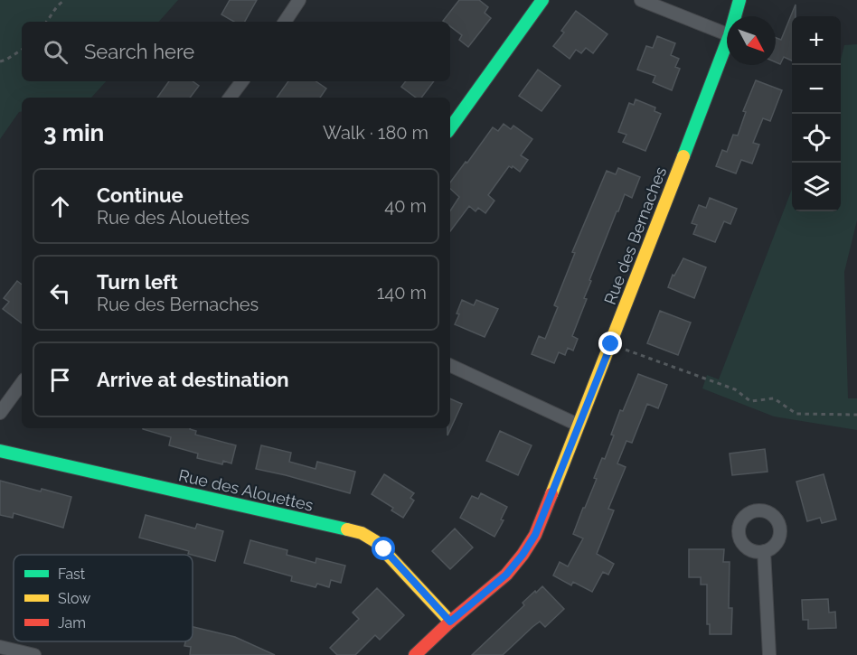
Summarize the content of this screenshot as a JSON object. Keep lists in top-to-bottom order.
{
  "streets": {
    "street": ["Rue des Bernaches", "Rue des Alouettes"]
  },
  "crossings": [
    ["Rue des Bernaches", "Rue des Alouettes"]
  ],
  "legend": ["Fast", "Slow", "Jam"],
  "north": "bottom right",
  "page": {
    "map_buttons": ["+", "−"],
    "search": "Search here",
    "heading": ["3 min", "Walk · 180 m"],
    "list": [
      ["Continue", "Rue des Alouettes", "40 m"],
      ["Turn left", "Rue des Bernaches", "140 m"],
      "Arrive at destination"
    ]
  }
}
